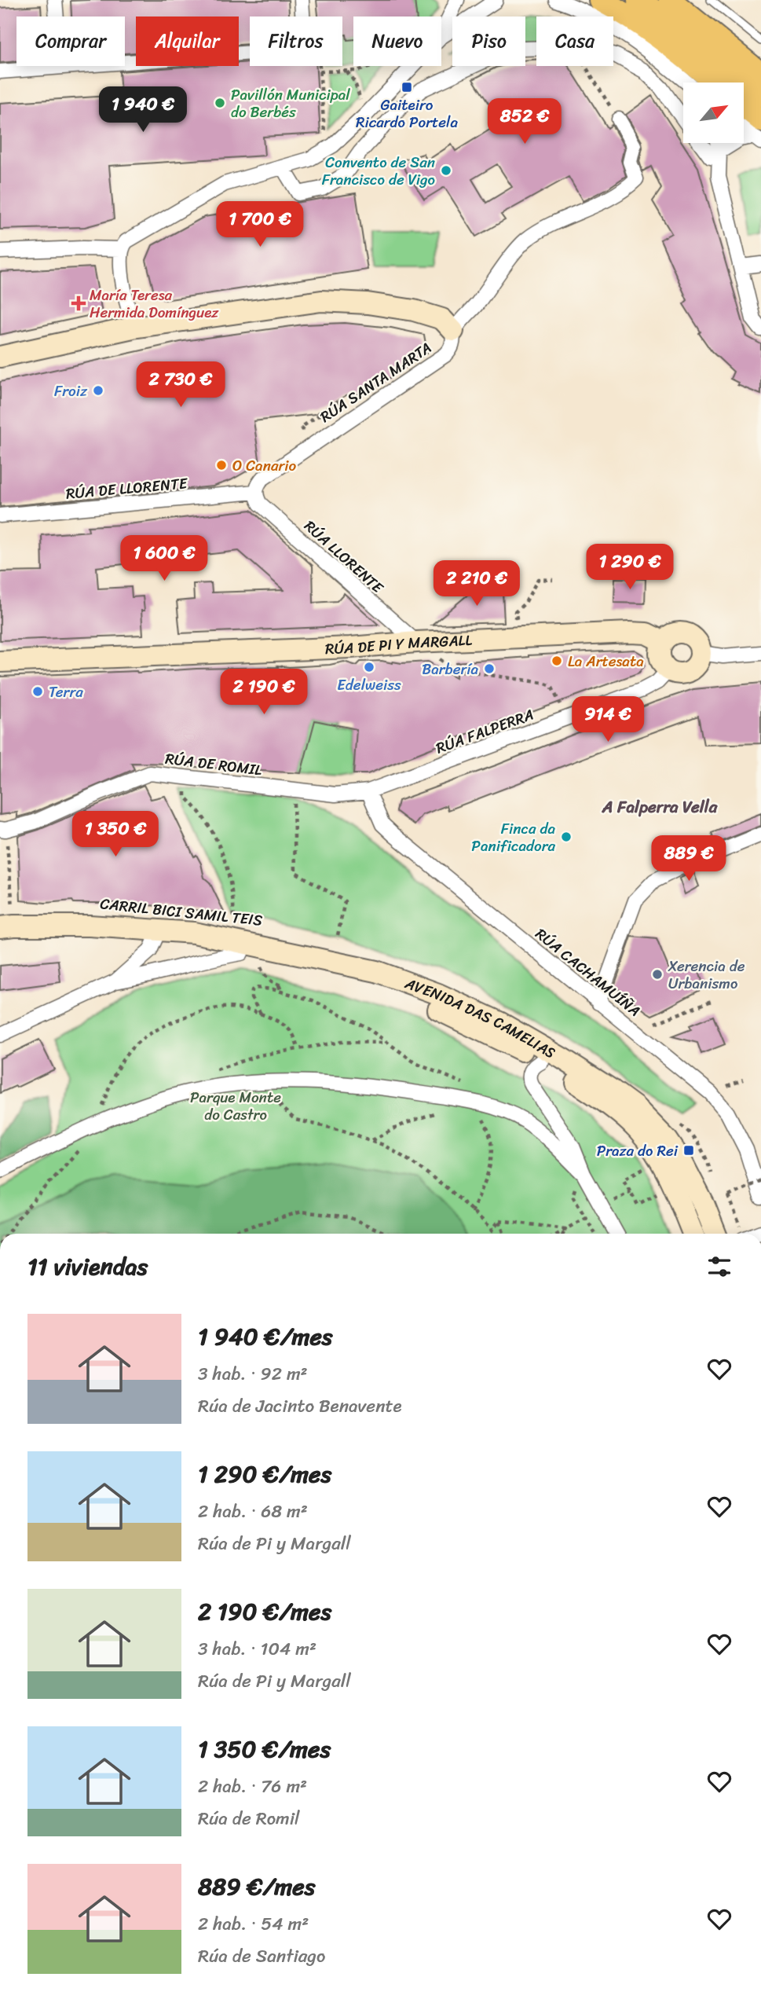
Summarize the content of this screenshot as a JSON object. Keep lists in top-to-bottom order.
{
  "streets": {
    "main road": ["RÚA DE PI Y MARGALL", "AVENIDA DAS CAMELIAS"],
    "street": [
      "RÚA SANTA MARTA",
      "RÚA DE LLORENTE",
      "RÚA LLORENTE",
      "RÚA FALPERRA",
      "RÚA DE ROMIL",
      "RÚA CACHAMUÍÑA"
    ]
  },
  "crossings": [
    ["RÚA SANTA MARTA", "RÚA DE LLORENTE"],
    ["RÚA SANTA MARTA", "RÚA LLORENTE"],
    ["RÚA DE LLORENTE", "RÚA LLORENTE"],
    ["RÚA LLORENTE", "RÚA DE PI Y MARGALL"],
    ["RÚA DE PI Y MARGALL", "RÚA FALPERRA"],
    ["RÚA FALPERRA", "RÚA DE ROMIL"],
    ["RÚA FALPERRA", "RÚA CACHAMUÍÑA"],
    ["RÚA DE ROMIL", "RÚA CACHAMUÍÑA"]
  ],
  "districts": ["A Falperra Vella"],
  "parks": ["Parque Monte do Castro"],
  "places": {
    "transit": ["Gaiteiro Ricardo Portela", "Praza do Rei"],
    "other": [
      "Pavillón Municipal do Berbés",
      "Convento de San Francisco de Vigo",
      "Froiz",
      "O Canario",
      "La Artesata",
      "Edelweiss",
      "Barbería",
      "Terra",
      "Finca da Panificadora",
      "Xerencia de Urbanismo"
    ],
    "health": ["María Teresa Hermida Domínguez"]
  },
  "north": "top right",
  "page": {
    "chip": [
      "Comprar",
      "Alquilar",
      "Filtros",
      "Nuevo",
      "Piso",
      "Casa"
    ],
    "price": [
      "1 940 €",
      "852 €",
      "1 700 €",
      "2 730 €",
      "1 600 €",
      "1 290 €",
      "2 210 €",
      "2 190 €",
      "914 €",
      "1 350 €",
      "889 €"
    ],
    "heading": "11 viviendas",
    "list": [
      {
        "name": "1 940 €/mes",
        "note": "3 hab. · 92 m² · Rúa de Jacinto Benavente"
      },
      {
        "name": "1 290 €/mes",
        "note": "2 hab. · 68 m² · Rúa de Pi y Margall"
      },
      {
        "name": "2 190 €/mes",
        "note": "3 hab. · 104 m² · Rúa de Pi y Margall"
      },
      {
        "name": "1 350 €/mes",
        "note": "2 hab. · 76 m² · Rúa de Romil"
      },
      {
        "name": "889 €/mes",
        "note": "2 hab. · 54 m² · Rúa de Santiago"
      }
    ]
  }
}
